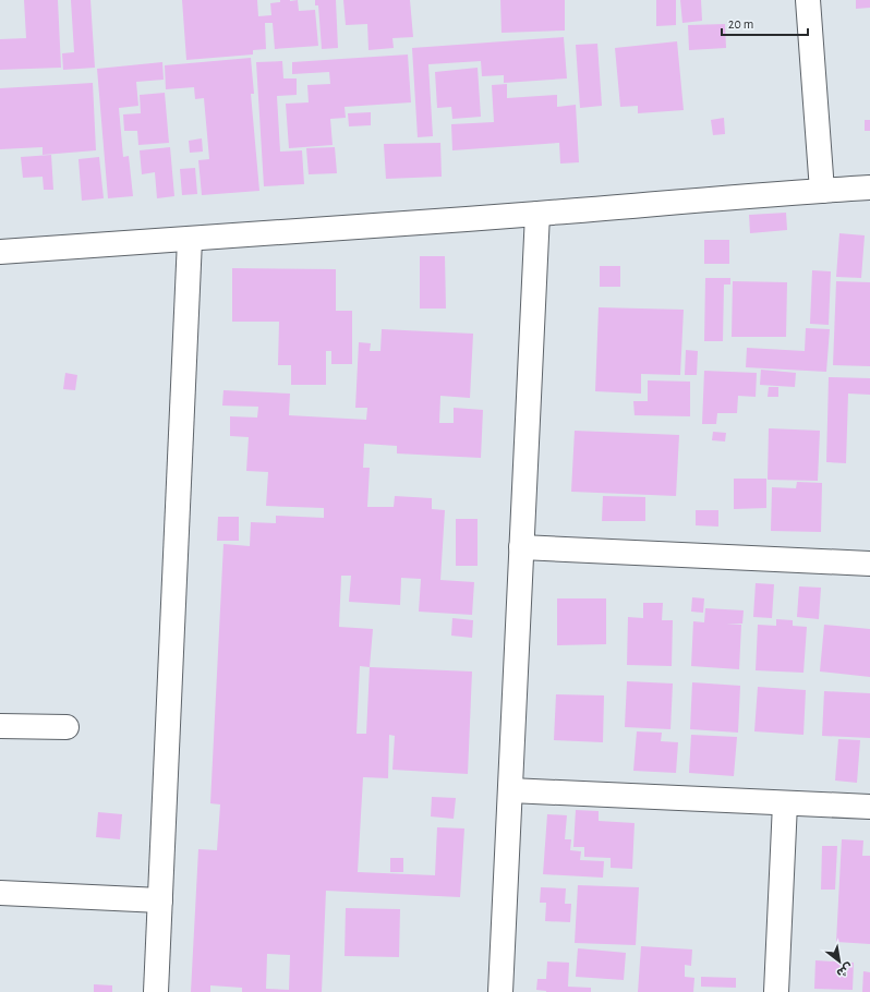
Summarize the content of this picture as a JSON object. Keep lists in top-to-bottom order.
{
  "scale_bar": "20 m",
  "north": "bottom right"
}
